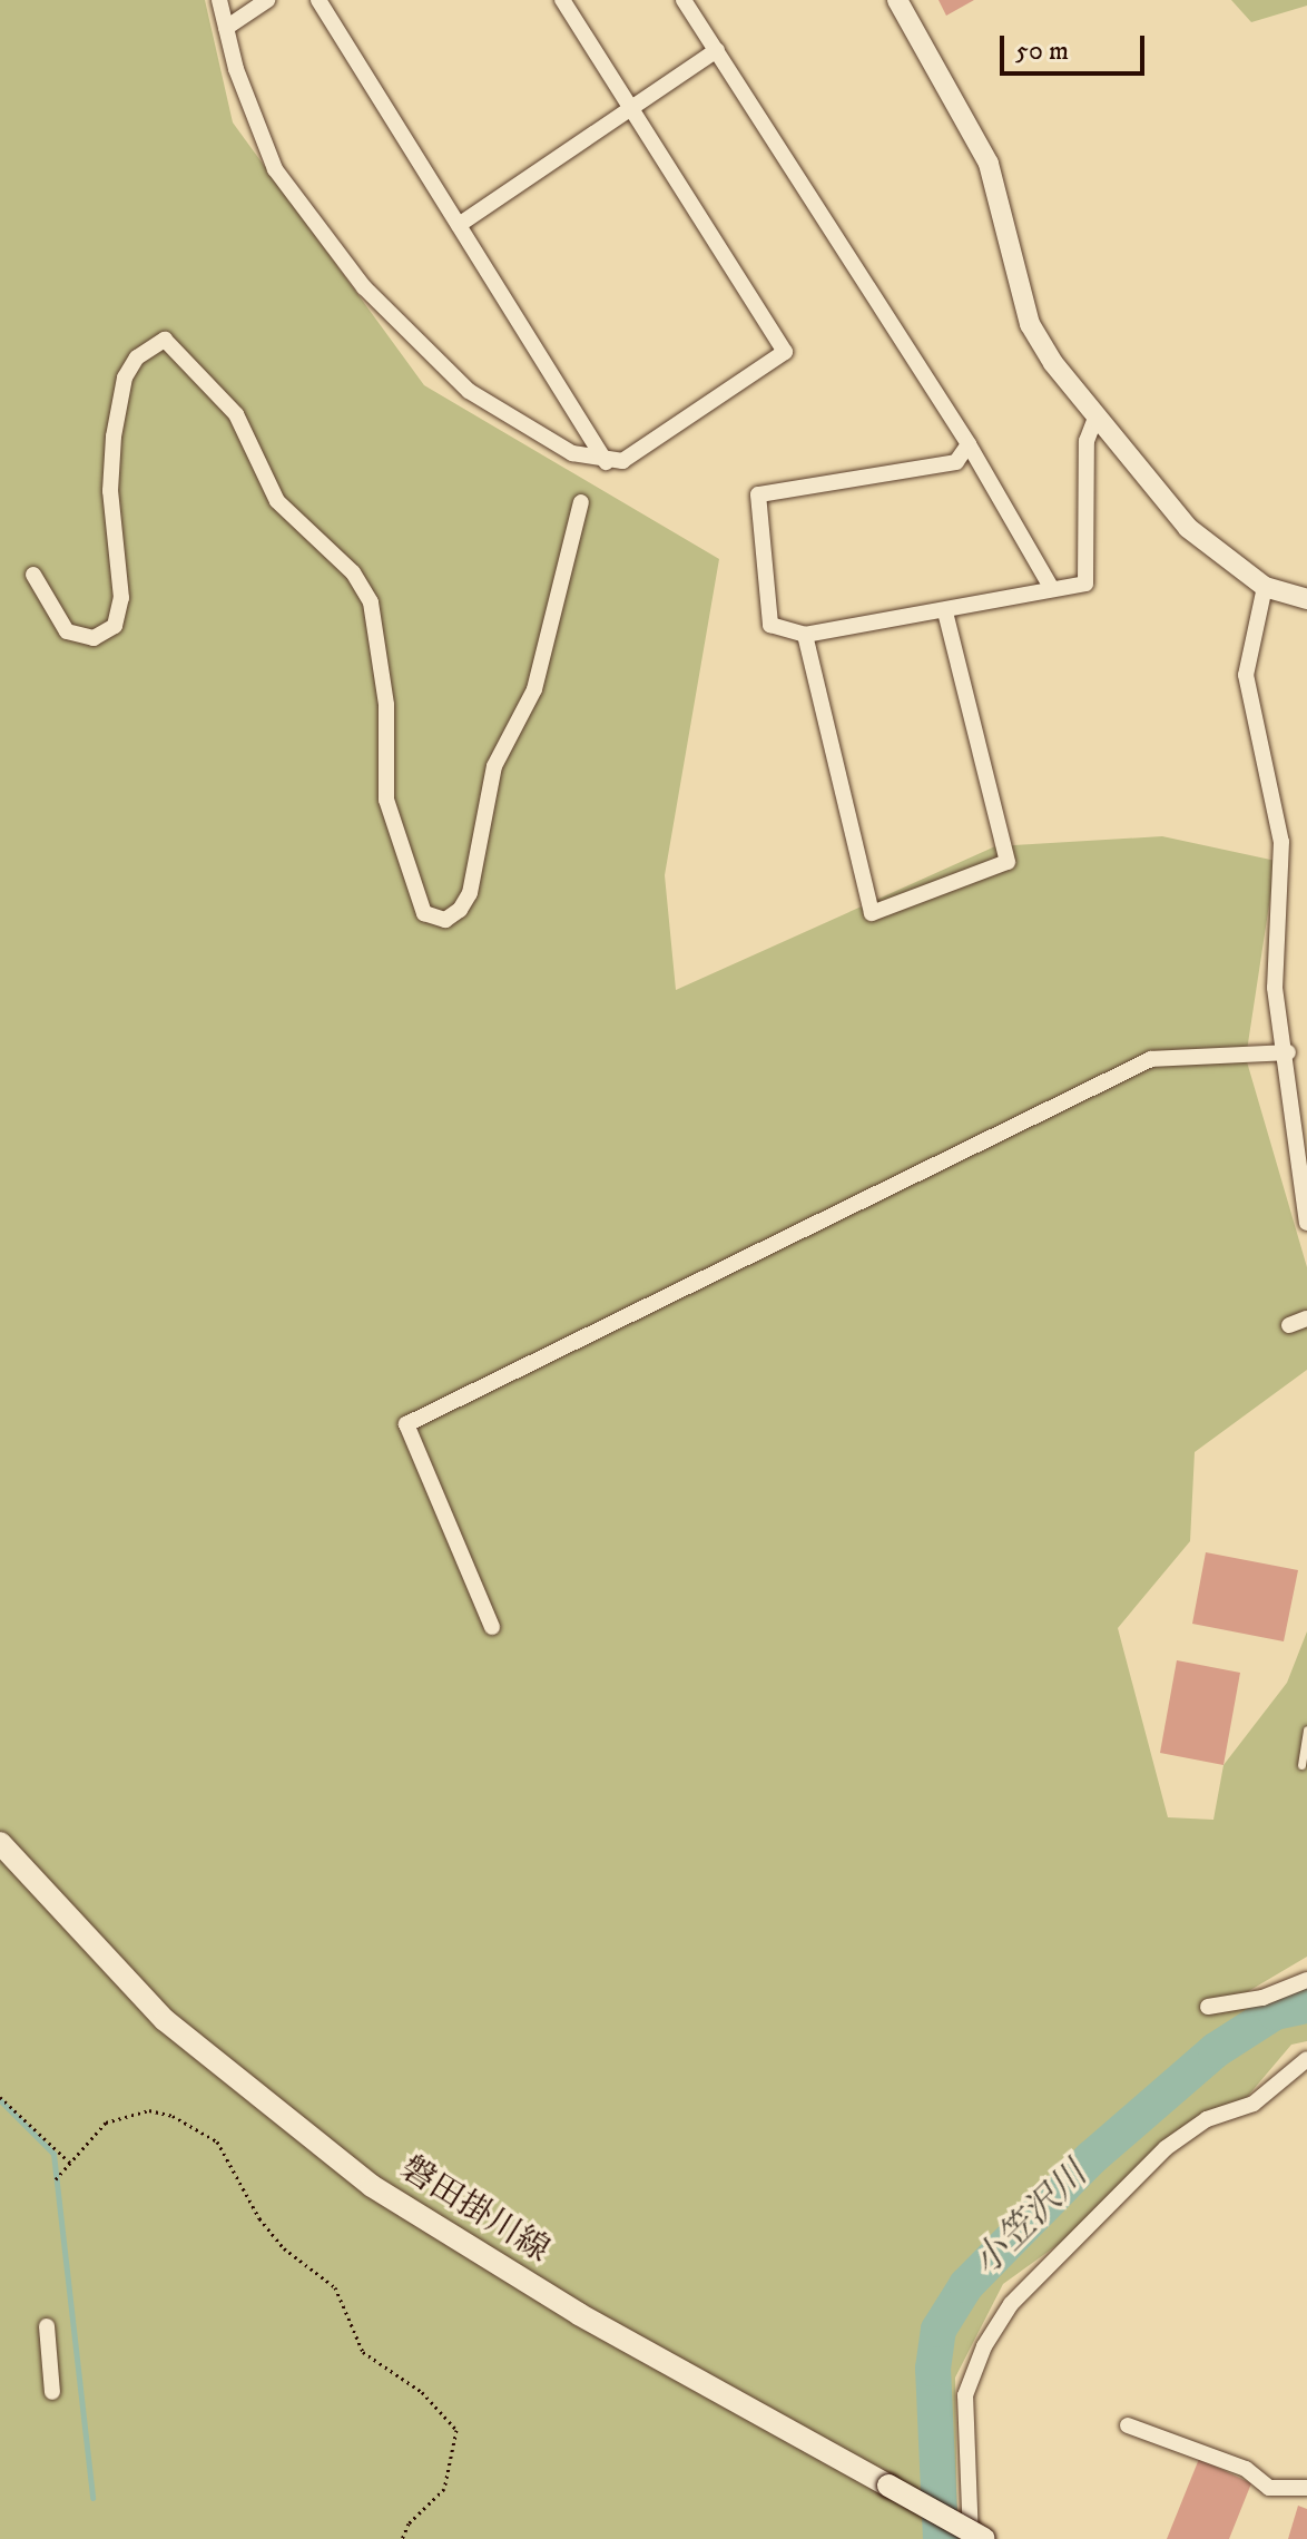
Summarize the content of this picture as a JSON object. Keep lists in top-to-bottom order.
{
  "streets": {
    "main road": ["磐田掛川線"]
  },
  "water": ["小笠沢川"],
  "scale_bar": "50 m"
}
